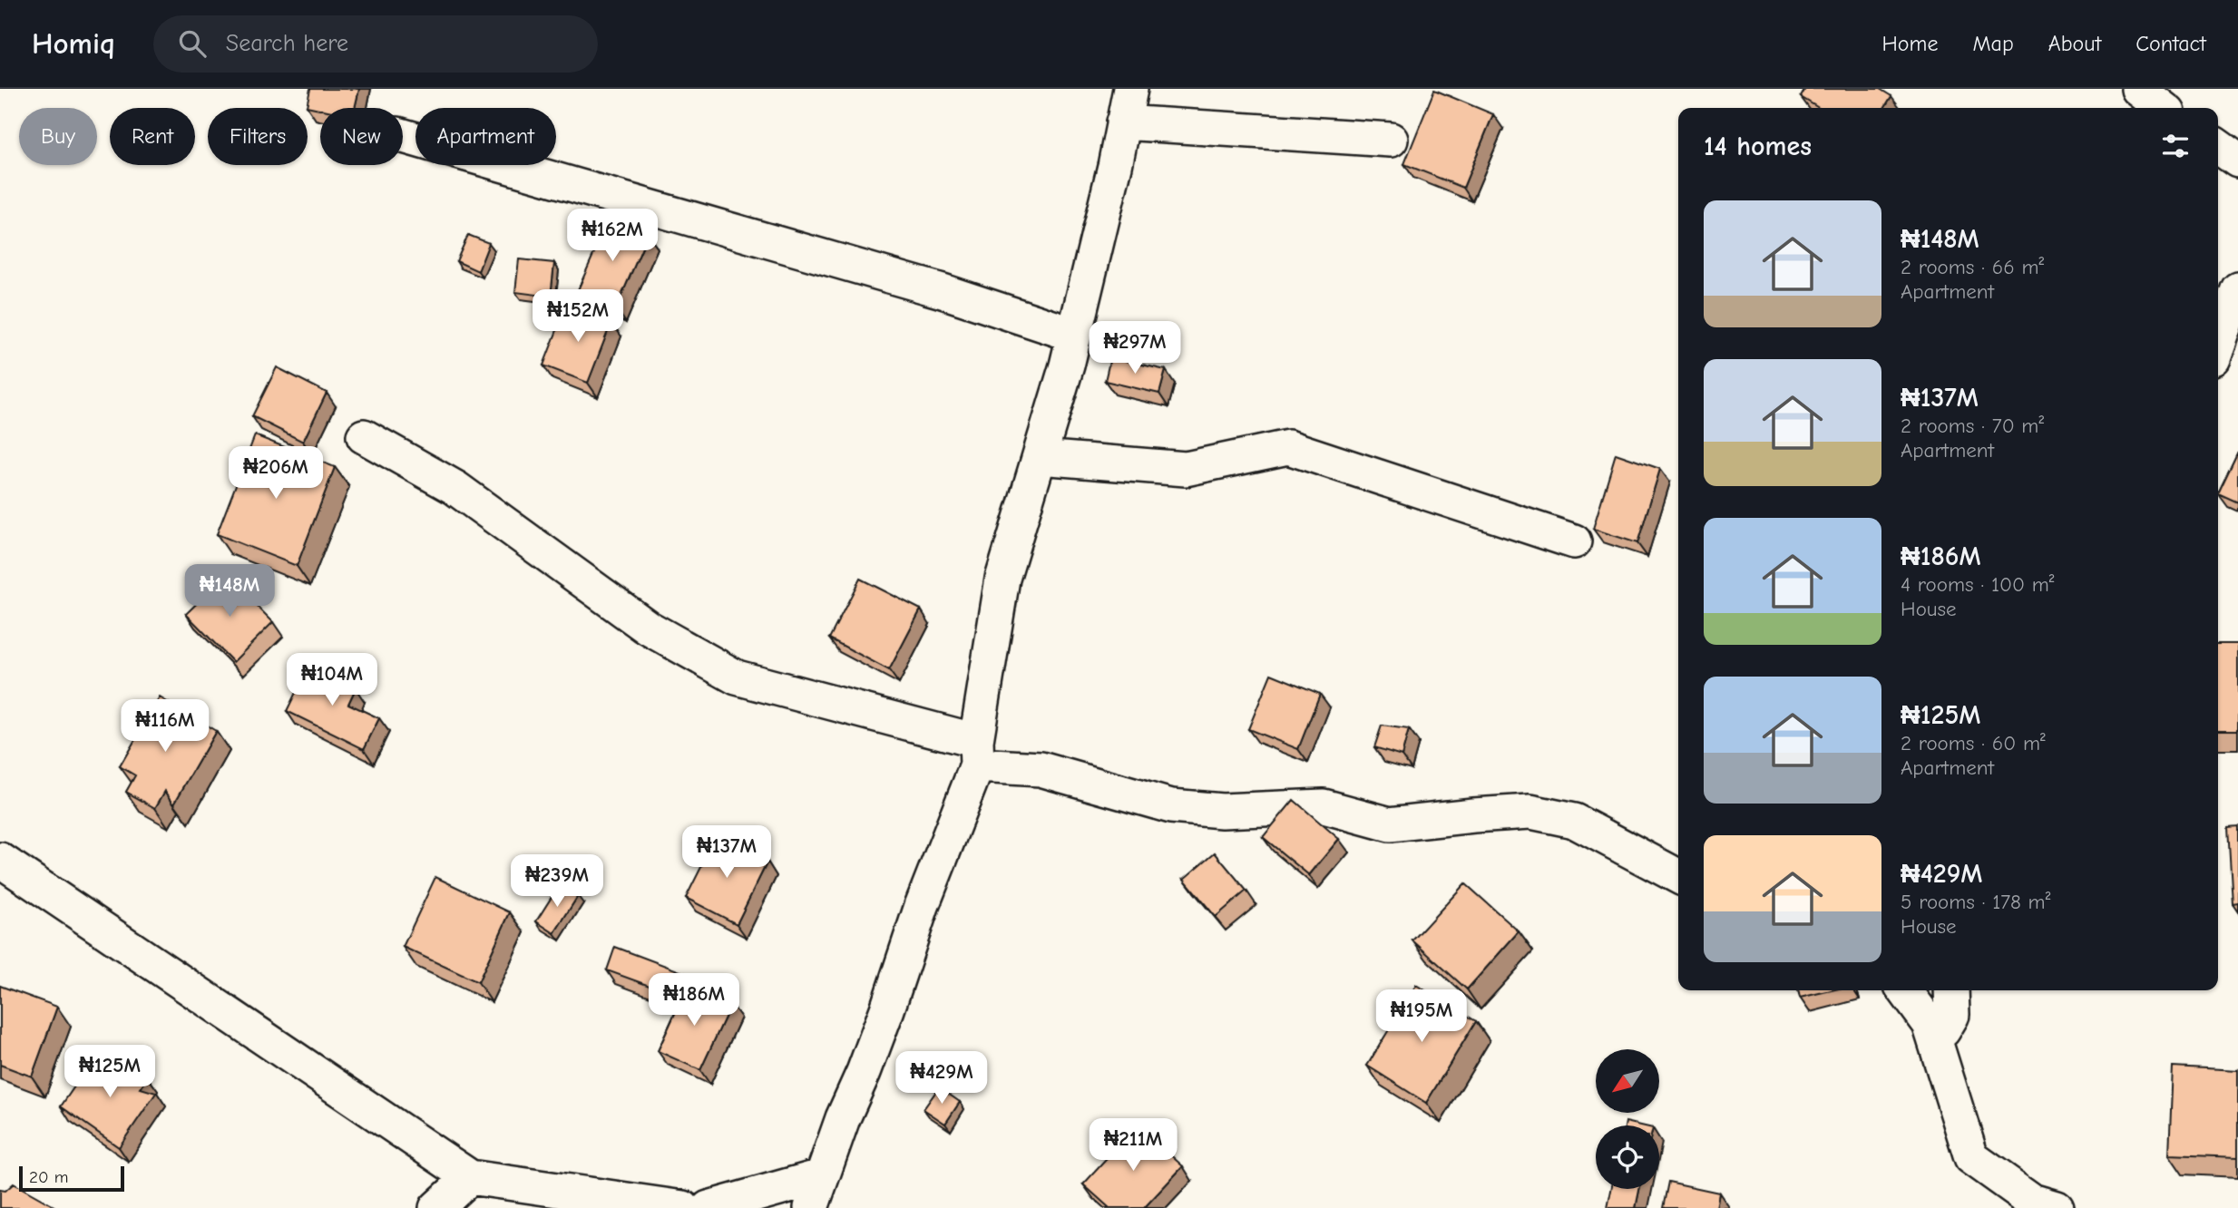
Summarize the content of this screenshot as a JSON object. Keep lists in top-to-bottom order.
{
  "scale_bar": "20 m",
  "north": "bottom left",
  "page": {
    "header": "Homiq",
    "search": "Search here",
    "nav": [
      "Home",
      "Map",
      "About",
      "Contact"
    ],
    "chip": [
      "Buy",
      "Rent",
      "Filters",
      "New",
      "Apartment"
    ],
    "heading": "14 homes",
    "list": [
      {
        "name": "₦148M",
        "note": "2 rooms · 66 m² · Apartment"
      },
      {
        "name": "₦137M",
        "note": "2 rooms · 70 m² · Apartment"
      },
      {
        "name": "₦186M",
        "note": "4 rooms · 100 m² · House"
      },
      {
        "name": "₦125M",
        "note": "2 rooms · 60 m² · Apartment"
      },
      {
        "name": "₦429M",
        "note": "5 rooms · 178 m² · House"
      }
    ],
    "price": [
      "₦162M",
      "₦152M",
      "₦297M",
      "₦206M",
      "₦148M",
      "₦104M",
      "₦116M",
      "₦137M",
      "₦239M",
      "₦186M",
      "₦195M",
      "₦125M",
      "₦429M",
      "₦211M"
    ],
    "scale": "20 m"
  }
}
